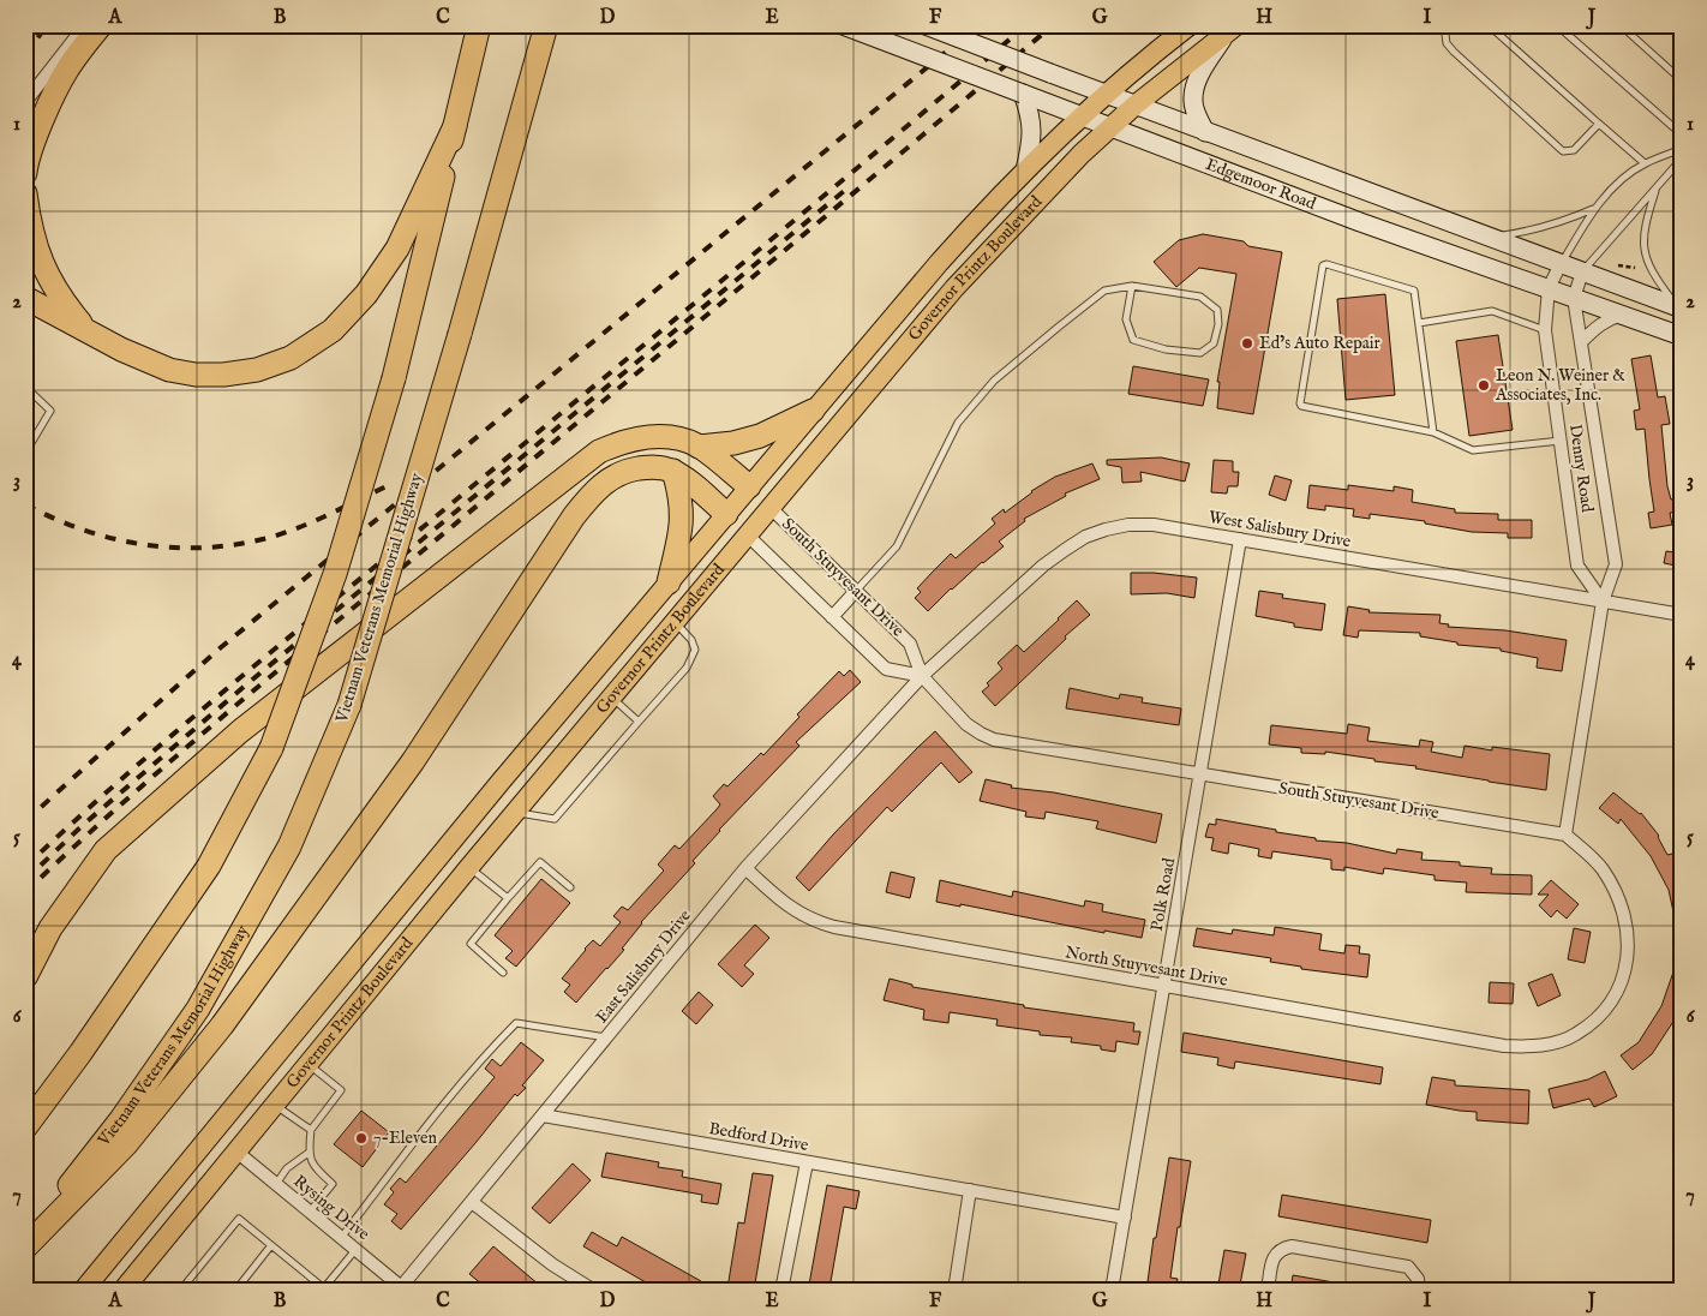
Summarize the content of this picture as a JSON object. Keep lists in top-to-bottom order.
{
  "streets": {
    "highway": ["Vietnam Veterans Memorial Highway"],
    "main road": ["Edgemoor Road", "Governor Printz Boulevard", "South Stuyvesant Drive"],
    "street": [
      "Denny Road",
      "West Salisbury Drive",
      "Polk Road",
      "East Salisbury Drive",
      "North Stuyvesant Drive",
      "Bedford Drive",
      "Rysing Drive"
    ]
  },
  "crossings": [
    ["Edgemoor Road", "Governor Printz Boulevard"],
    ["Edgemoor Road", "Denny Road"],
    ["Governor Printz Boulevard", "South Stuyvesant Drive"],
    ["Governor Printz Boulevard", "Rysing Drive"],
    ["Denny Road", "West Salisbury Drive"],
    ["Denny Road", "South Stuyvesant Drive"],
    ["Denny Road", "North Stuyvesant Drive"],
    ["West Salisbury Drive", "South Stuyvesant Drive"],
    ["West Salisbury Drive", "Polk Road"],
    ["West Salisbury Drive", "East Salisbury Drive"],
    ["South Stuyvesant Drive", "Polk Road"],
    ["South Stuyvesant Drive", "East Salisbury Drive"],
    ["South Stuyvesant Drive", "North Stuyvesant Drive"],
    ["Polk Road", "North Stuyvesant Drive"],
    ["Polk Road", "Bedford Drive"],
    ["East Salisbury Drive", "North Stuyvesant Drive"],
    ["East Salisbury Drive", "Bedford Drive"],
    ["East Salisbury Drive", "Rysing Drive"]
  ],
  "places": ["Ed’s Auto Repair", "Leon N. Weiner & Associates, Inc.", "7-Eleven"],
  "grid": {
    "columns": [
      "A",
      "B",
      "C",
      "D",
      "E",
      "F",
      "G",
      "H",
      "I",
      "J"
    ],
    "rows": [
      "1",
      "2",
      "3",
      "4",
      "5",
      "6",
      "7"
    ]
  }
}
